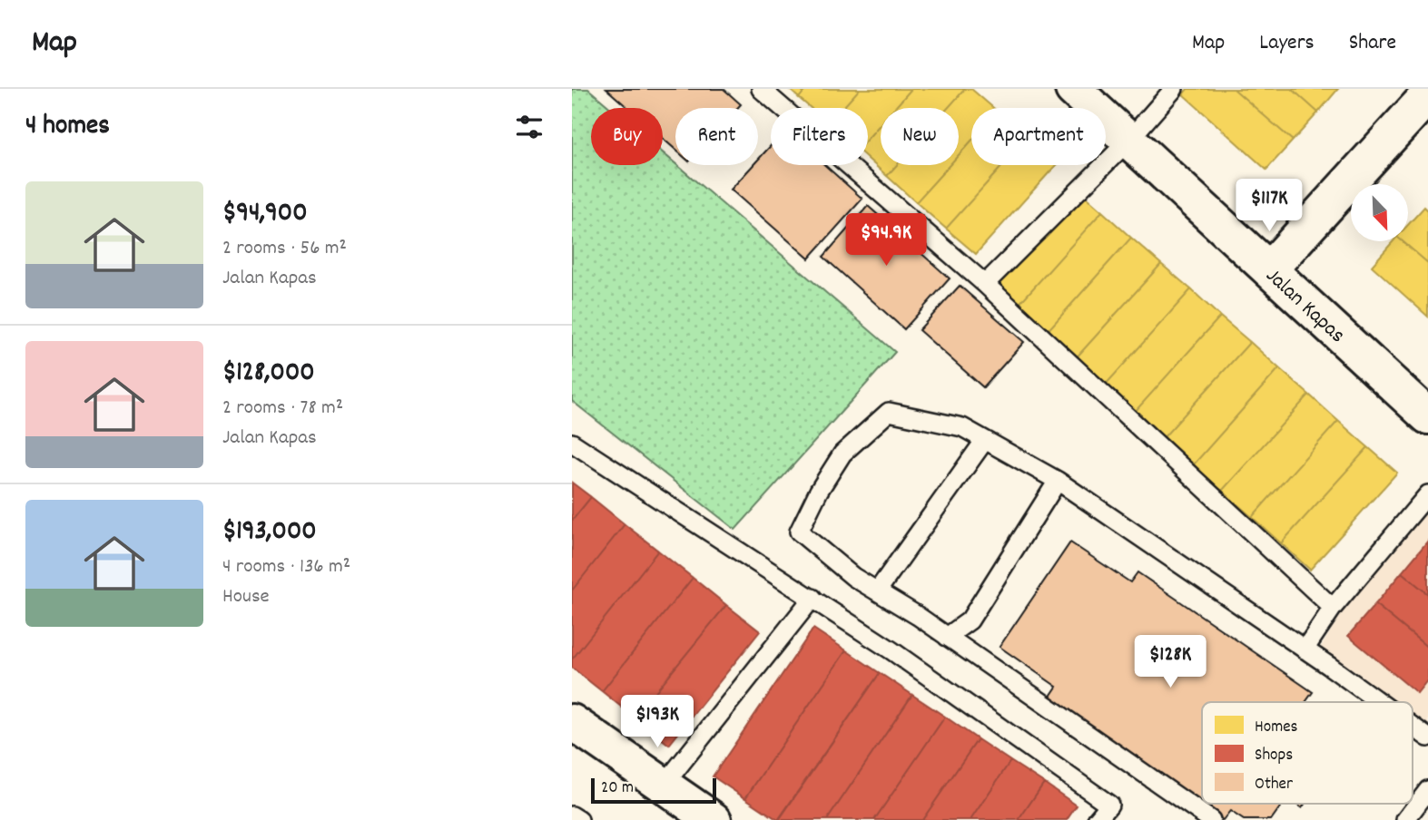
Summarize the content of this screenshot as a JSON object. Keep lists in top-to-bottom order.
{
  "streets": {
    "street": ["Jalan Kapas"]
  },
  "legend": ["Homes", "Shops", "Other"],
  "scale_bar": "20 m",
  "north": "bottom right",
  "page": {
    "header": "Map",
    "nav": ["Map", "Layers", "Share"],
    "heading": "4 homes",
    "chip": [
      "Buy",
      "Rent",
      "Filters",
      "New",
      "Apartment"
    ],
    "list": [
      {
        "name": "$94,900",
        "note": "2 rooms · 56 m² · Jalan Kapas"
      },
      {
        "name": "$128,000",
        "note": "2 rooms · 78 m² · Jalan Kapas"
      },
      {
        "name": "$193,000",
        "note": "4 rooms · 136 m² · House"
      }
    ],
    "price": [
      "$117K",
      "$94.9K",
      "$128K",
      "$193K"
    ],
    "scale": "20 m"
  }
}
